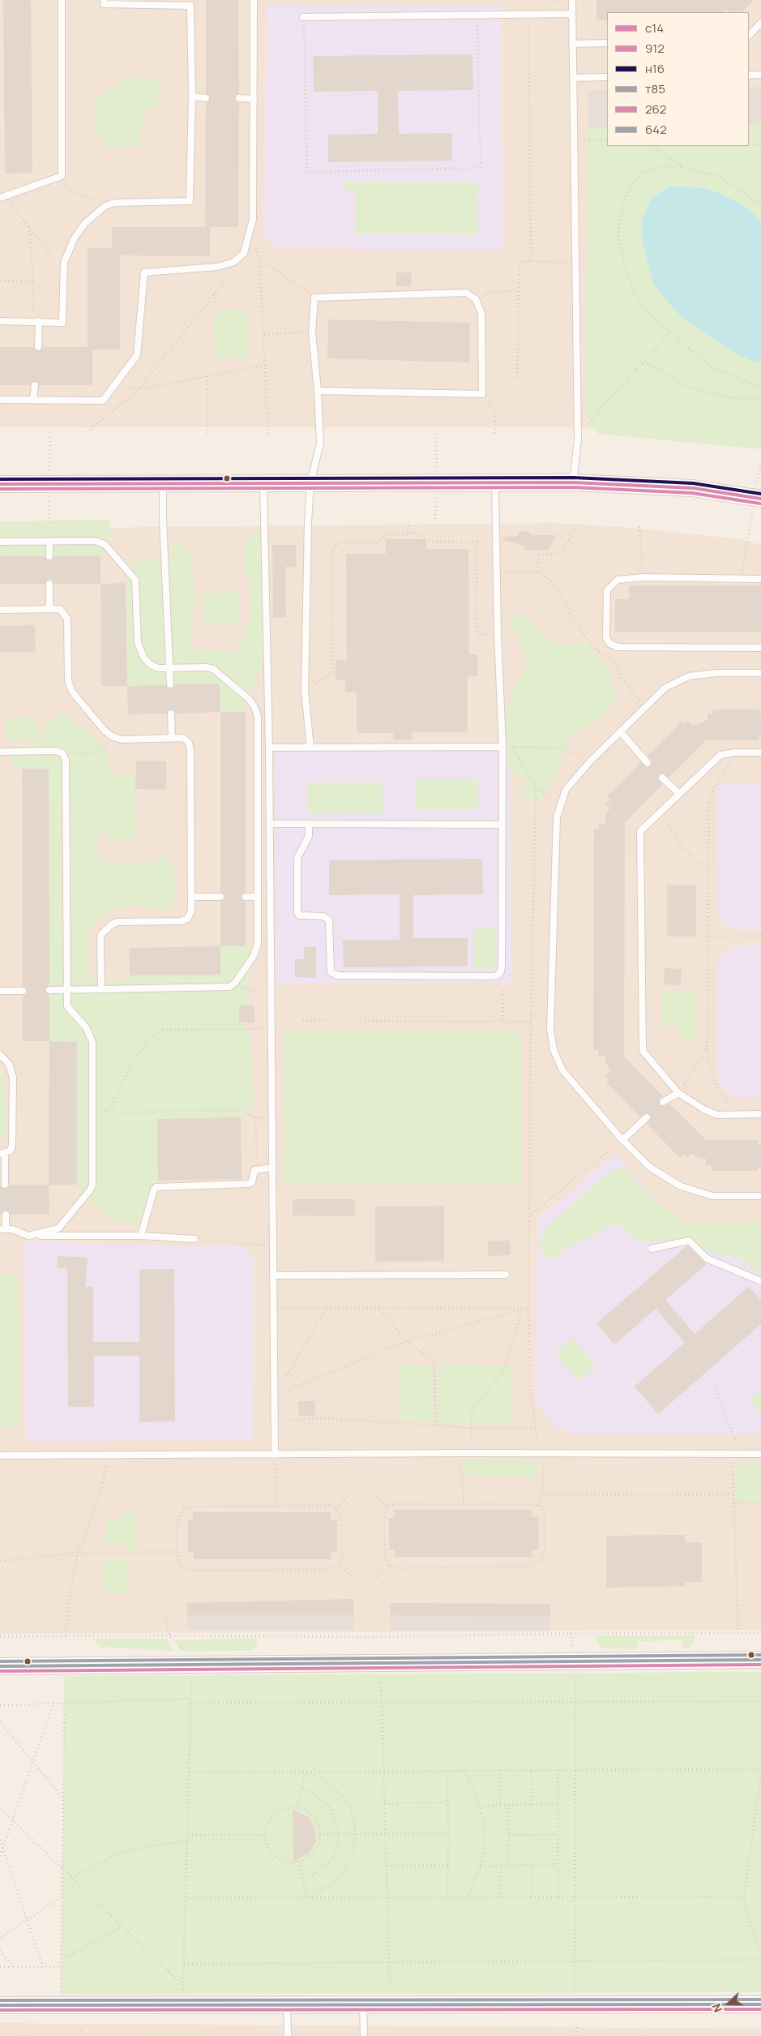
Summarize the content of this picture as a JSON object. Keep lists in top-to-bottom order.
{
  "lines": [
    "transit line н16",
    "transit line с14",
    "transit line 912",
    "transit line 642",
    "transit line т85",
    "transit line 262"
  ],
  "legend": [
    "с14",
    "912",
    "н16",
    "т85",
    "262",
    "642"
  ],
  "north": "left"
}
